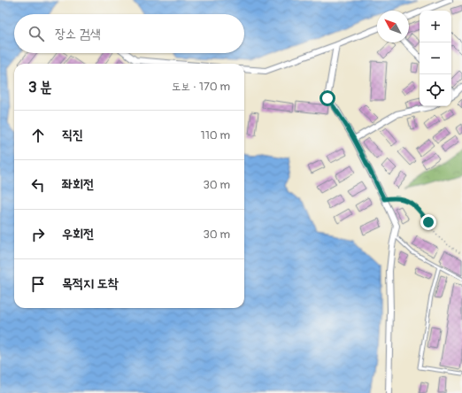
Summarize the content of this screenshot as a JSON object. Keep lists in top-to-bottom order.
{
  "north": "top left",
  "page": {
    "map_buttons": ["+", "−"],
    "search": "장소 검색",
    "heading": ["3 분", "도보 · 170 m"],
    "list": [
      ["직진", "110 m"],
      ["좌회전", "30 m"],
      ["우회전", "30 m"],
      "목적지 도착"
    ]
  }
}
